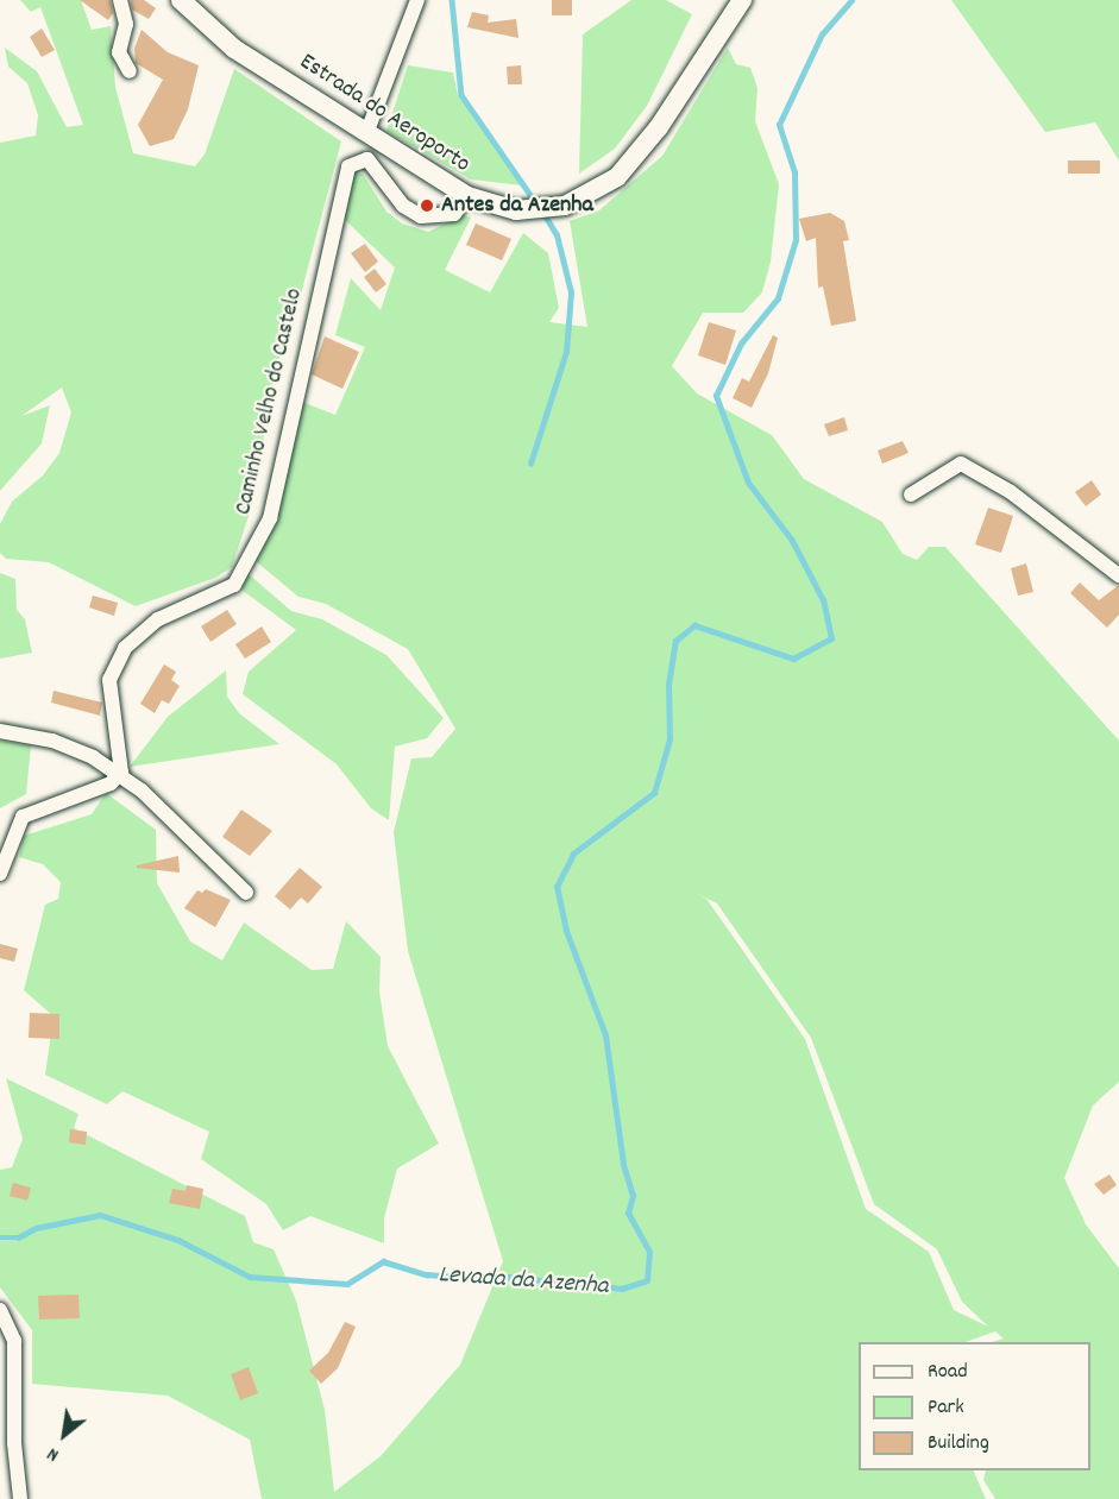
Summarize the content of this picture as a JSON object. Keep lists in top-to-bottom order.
{
  "streets": {
    "main road": ["Estrada do Aeroporto"],
    "street": ["Caminho Velho do Castelo"]
  },
  "crossings": [
    ["Estrada do Aeroporto", "Caminho Velho do Castelo"]
  ],
  "water": ["Levada da Azenha"],
  "places": ["Antes da Azenha"],
  "legend": ["Road", "Park", "Building"],
  "north": "bottom left"
}
